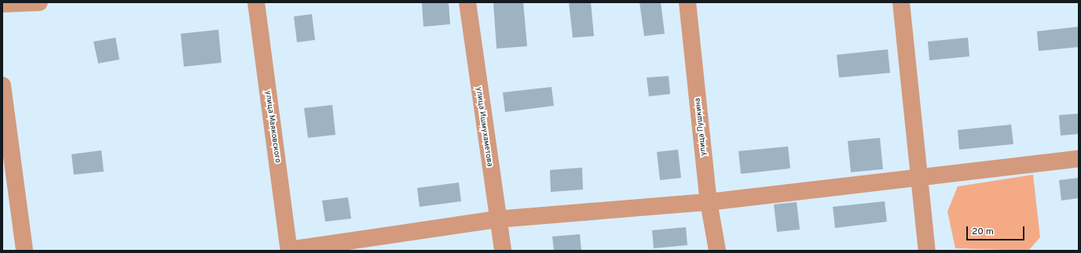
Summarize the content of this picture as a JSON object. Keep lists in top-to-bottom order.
{
  "streets": {
    "street": ["улица Маяковского", "улица Ишмухаметова", "улица Пушкина"]
  },
  "scale_bar": "20 m"
}
